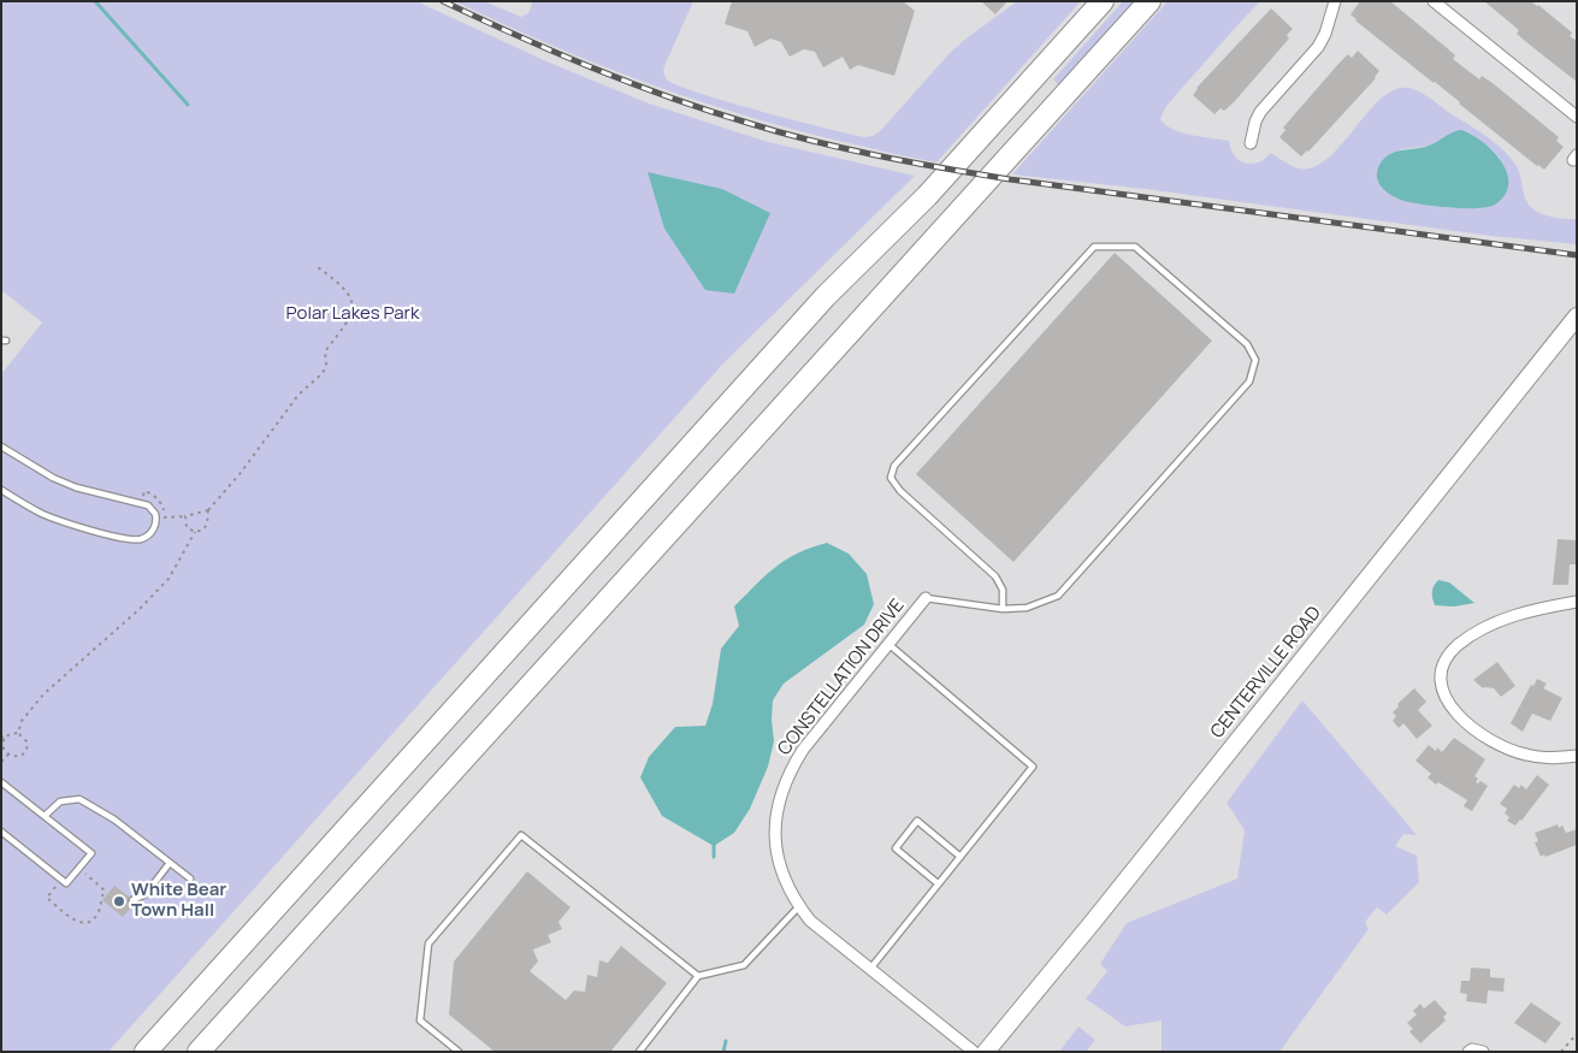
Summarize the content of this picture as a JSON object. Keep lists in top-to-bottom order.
{
  "streets": {
    "main road": ["CENTERVILLE ROAD"],
    "street": ["CONSTELLATION DRIVE"]
  },
  "parks": ["Polar Lakes Park"],
  "places": ["White Bear Town Hall"]
}
